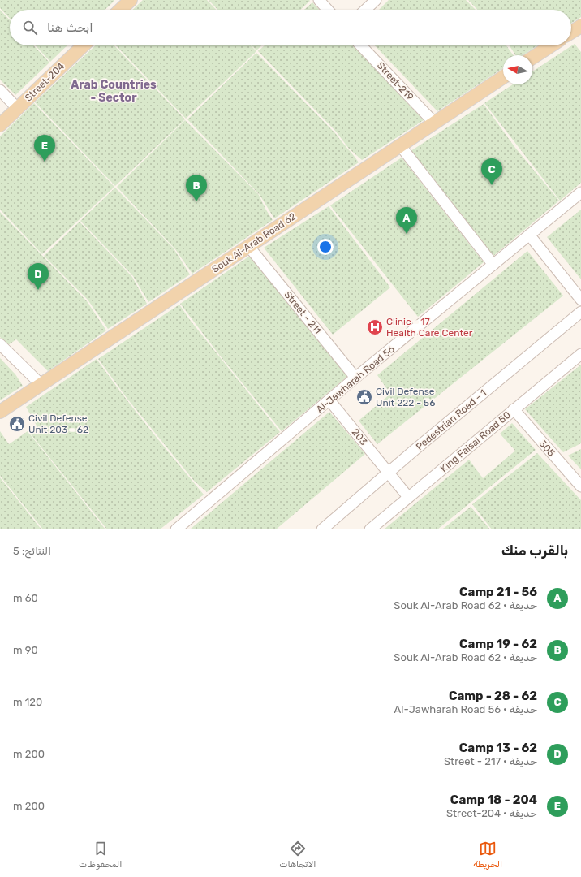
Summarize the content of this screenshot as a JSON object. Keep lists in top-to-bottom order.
{
  "streets": {
    "main road": ["Street-204", "Souk Al-Arab Road 62"],
    "street": [
      "Street-219",
      "Street - 211",
      "Al-Jawharah Road 56",
      "Pedestrian Road - 1",
      "203",
      "King Faisal Road 50",
      "305"
    ]
  },
  "crossings": [
    ["Street-219", "Souk Al-Arab Road 62"],
    ["Souk Al-Arab Road 62", "Street - 211"],
    ["Street - 211", "Al-Jawharah Road 56"],
    ["Al-Jawharah Road 56", "203"],
    ["Pedestrian Road - 1", "203"],
    ["203", "King Faisal Road 50"],
    ["King Faisal Road 50", "305"]
  ],
  "districts": ["Arab Countries - Sector"],
  "places": {
    "hospital": ["Clinic - 17 Health Care Center"],
    "public building": ["Civil Defense Unit 222 - 56", "Civil Defense Unit 203 - 62"]
  },
  "north": "left",
  "page": {
    "search": "ابحث هنا",
    "pins": [
      "E",
      "C",
      "B",
      "A",
      "D"
    ],
    "heading": ["بالقرب منك", "النتائج: 5"],
    "list": [
      {
        "mark": "A",
        "name": "Camp 21 - 56",
        "note": "حديقة · Souk Al-Arab Road 62",
        "value": "60 m"
      },
      {
        "mark": "B",
        "name": "Camp 19 - 62",
        "note": "حديقة · Souk Al-Arab Road 62",
        "value": "90 m"
      },
      {
        "mark": "C",
        "name": "Camp - 28 - 62",
        "note": "حديقة · Al-Jawharah Road 56",
        "value": "120 m"
      },
      {
        "mark": "D",
        "name": "Camp 13 - 62",
        "note": "حديقة · Street - 217",
        "value": "200 m"
      },
      {
        "mark": "E",
        "name": "Camp 18 - 204",
        "note": "حديقة · Street-204",
        "value": "200 m"
      }
    ],
    "nav": ["الخريطة", "الاتجاهات", "المحفوظات"]
  }
}
